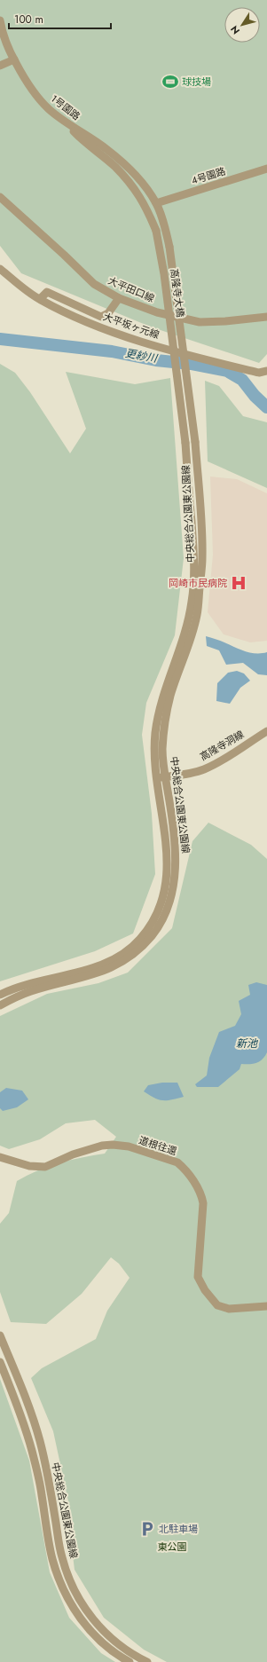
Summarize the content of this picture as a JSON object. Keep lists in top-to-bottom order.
{
  "streets": {
    "street": [
      "1号園路",
      "4号園路",
      "大平田口線",
      "高隆寺大橋",
      "大平坂ヶ元線",
      "中央総合公園東公園線",
      "高隆寺洞線",
      "道根往還"
    ]
  },
  "crossings": [
    ["1号園路", "4号園路"],
    ["1号園路", "高隆寺大橋"],
    ["高隆寺大橋", "中央総合公園東公園線"],
    ["高隆寺大橋", "高隆寺洞線"],
    ["中央総合公園東公園線", "高隆寺洞線"]
  ],
  "water": ["更紗川", "新池"],
  "parks": ["東公園"],
  "places": {
    "sports": ["球技場"],
    "hospital": ["岡崎市民病院"],
    "parking": ["北駐車場"]
  },
  "scale_bar": "100 m",
  "north": "bottom left"
}
